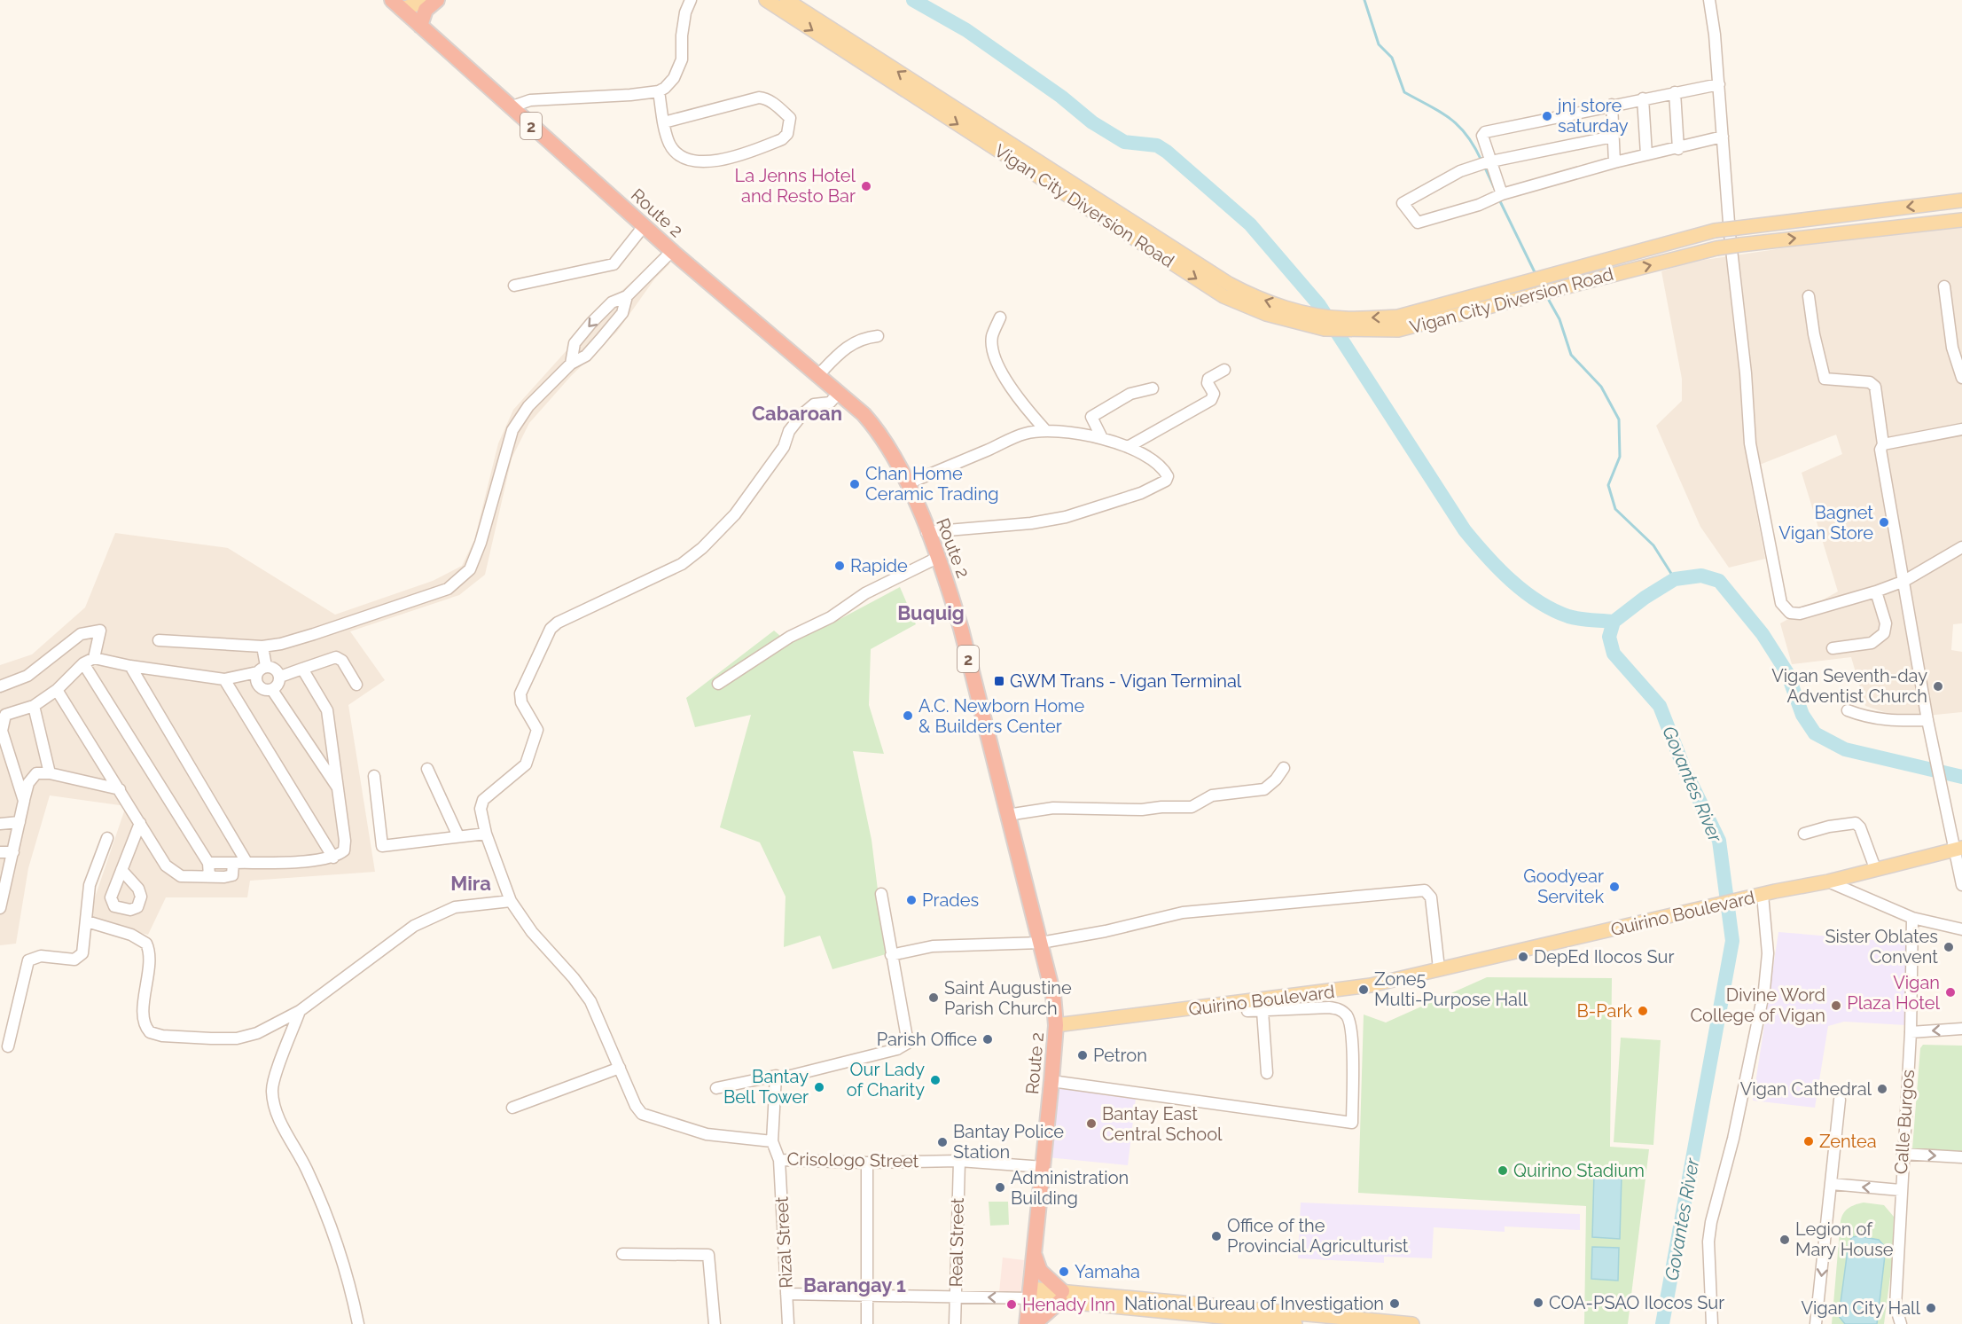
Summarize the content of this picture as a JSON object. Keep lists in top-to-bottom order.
{
  "streets": {
    "highway": ["2", "Route 2"],
    "main road": ["Vigan City Diversion Road", "Quirino Boulevard"],
    "street": [
      "Calle Burgos",
      "Crisologo Street",
      "Rizal Street",
      "Real Street"
    ]
  },
  "crossings": [
    ["Route 2", "Quirino Boulevard"],
    ["Route 2", "Crisologo Street"],
    ["Crisologo Street", "Rizal Street"],
    ["Crisologo Street", "Real Street"]
  ],
  "districts": [
    "Cabaroan",
    "Buquig",
    "Mira",
    "Barangay 1"
  ],
  "water": ["Govantes River"],
  "places": {
    "other": [
      "jnj store saturday",
      "La Jenns Hotel and Resto Bar",
      "Chan Home Ceramic Trading",
      "Bagnet Vigan Store",
      "Rapide",
      "Vigan Seventh-day Adventist Church",
      "A.C. Newborn Home & Builders Center",
      "Goodyear Servitek",
      "Prades",
      "Sister Oblates Convent",
      "DepEd Ilocos Sur",
      "Zone5 Multi-Purpose Hall",
      "Vigan Plaza Hotel",
      "Saint Augustine Parish Church",
      "Divine Word College of Vigan",
      "B-Park",
      "Parish Office",
      "Petron",
      "Our Lady of Charity",
      "Bantay Bell Tower",
      "Vigan Cathedral",
      "Bantay East Central School",
      "Zentea",
      "Bantay Police Station",
      "Quirino Stadium",
      "Administration Building",
      "Office of the Provincial Agriculturist",
      "Legion of Mary House",
      "Yamaha",
      "COA-PSAO Ilocos Sur",
      "National Bureau of Investigation",
      "Henady Inn",
      "Vigan City Hall"
    ],
    "transit": ["GWM Trans - Vigan Terminal"]
  }
}
